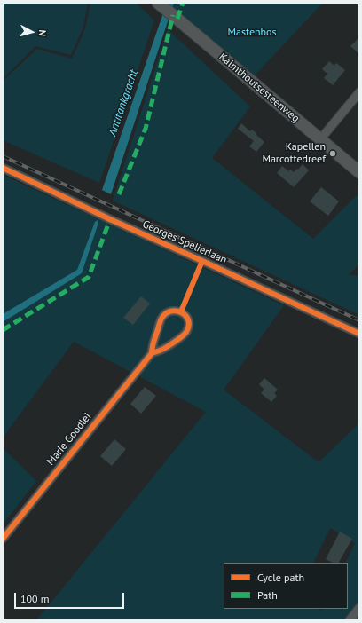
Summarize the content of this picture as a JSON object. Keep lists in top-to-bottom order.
{
  "streets": {
    "main road": ["Kalmthoutsesteenweg"],
    "street": ["Georges Spelierlaan", "Marie Goodlei"]
  },
  "water": ["Antitankgracht"],
  "parks": ["Mastenbos"],
  "places": ["Kapellen Marcottedreef"],
  "legend": ["Cycle path", "Path"],
  "scale_bar": "100 m",
  "north": "right"
}
